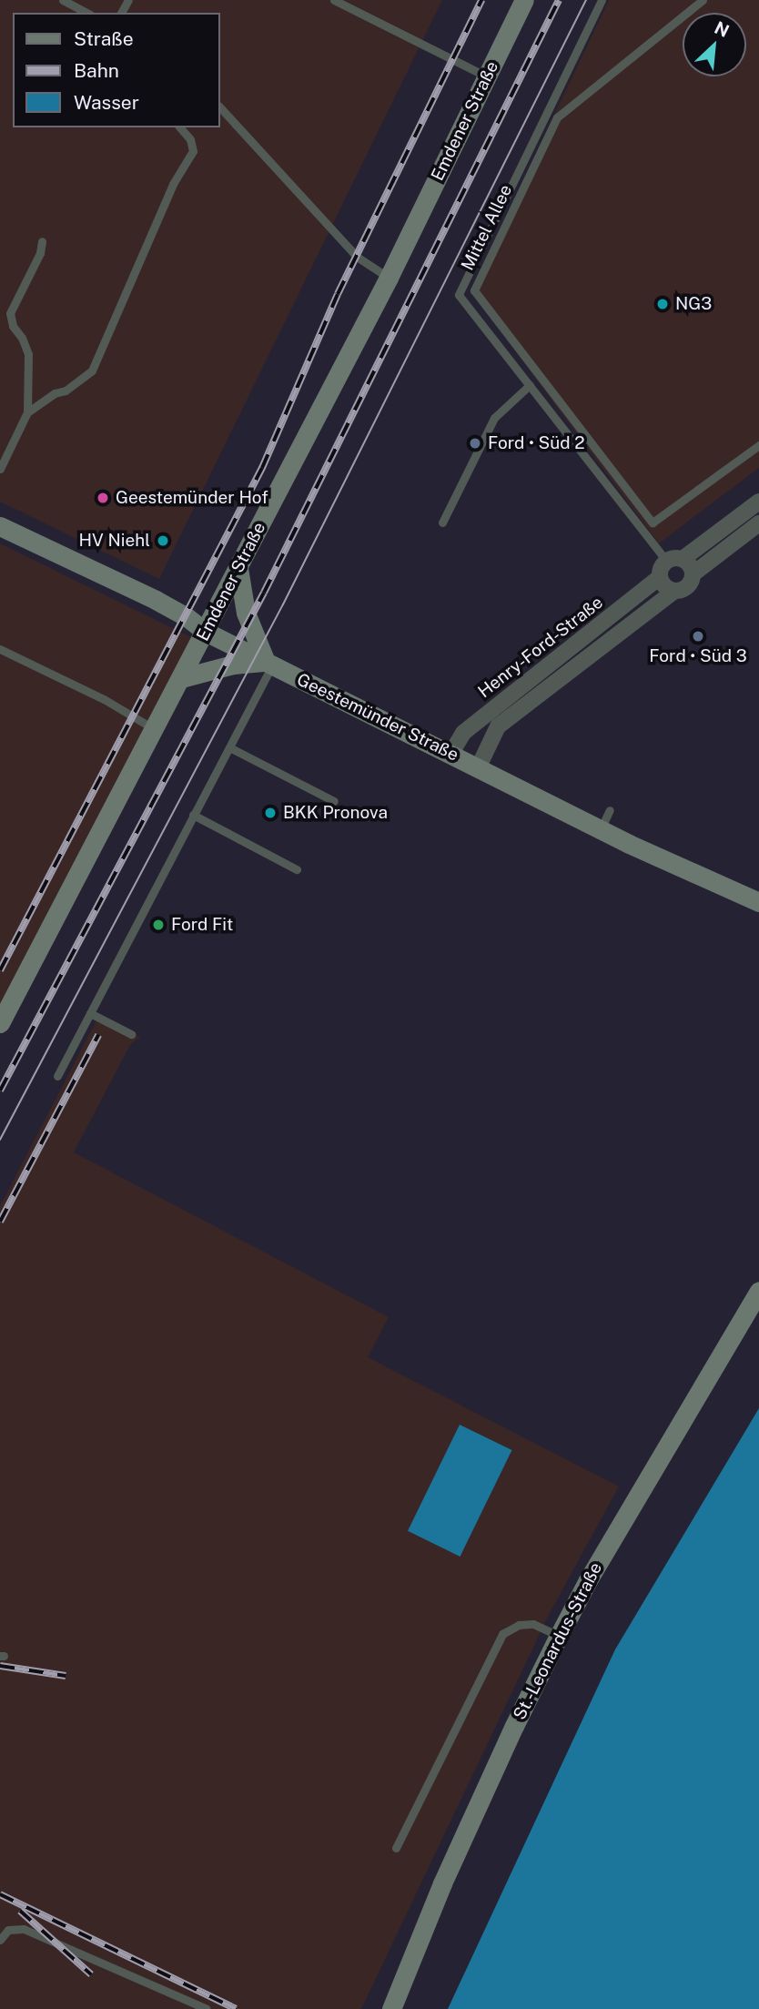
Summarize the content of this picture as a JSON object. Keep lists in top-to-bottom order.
{
  "streets": {
    "street": [
      "Emdener Straße",
      "Henry-Ford-Straße",
      "Geestemünder Straße",
      "St.-Leonardus-Straße"
    ],
    "lane": ["Mittel Allee"]
  },
  "crossings": [
    ["Emdener Straße", "Geestemünder Straße"],
    ["Henry-Ford-Straße", "Geestemünder Straße"]
  ],
  "places": [
    "NG3",
    "Ford • Süd 2",
    "Geestemünder Hof",
    "HV Niehl",
    "Ford • Süd 3",
    "BKK Pronova",
    "Ford Fit"
  ],
  "legend": ["Straße", "Bahn", "Wasser"],
  "north": "top right"
}
